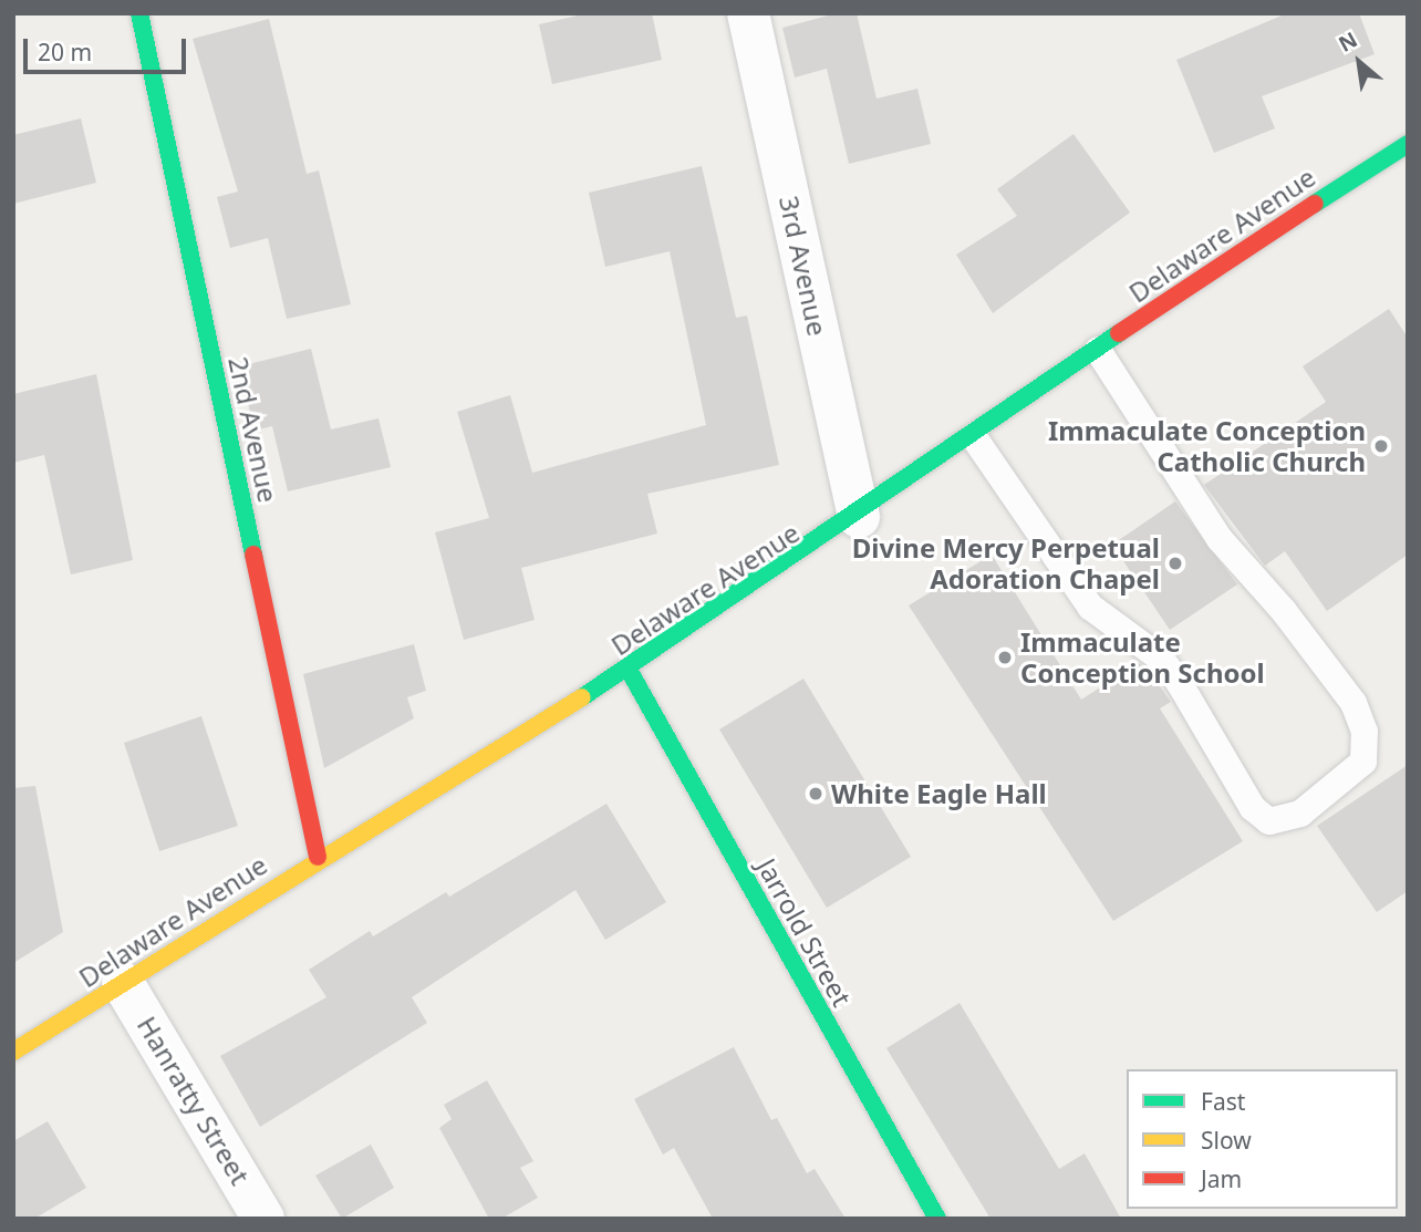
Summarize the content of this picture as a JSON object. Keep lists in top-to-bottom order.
{
  "streets": {
    "street": [
      "Delaware Avenue",
      "3rd Avenue",
      "2nd Avenue",
      "Jarrold Street",
      "Hanratty Street"
    ]
  },
  "crossings": [
    ["Delaware Avenue", "3rd Avenue"],
    ["Delaware Avenue", "2nd Avenue"],
    ["Delaware Avenue", "Jarrold Street"],
    ["Delaware Avenue", "Hanratty Street"]
  ],
  "places": [
    "Immaculate Conception Catholic Church",
    "Divine Mercy Perpetual Adoration Chapel",
    "Immaculate Conception School",
    "White Eagle Hall"
  ],
  "legend": ["Fast", "Slow", "Jam"],
  "scale_bar": "20 m",
  "north": "top left"
}
